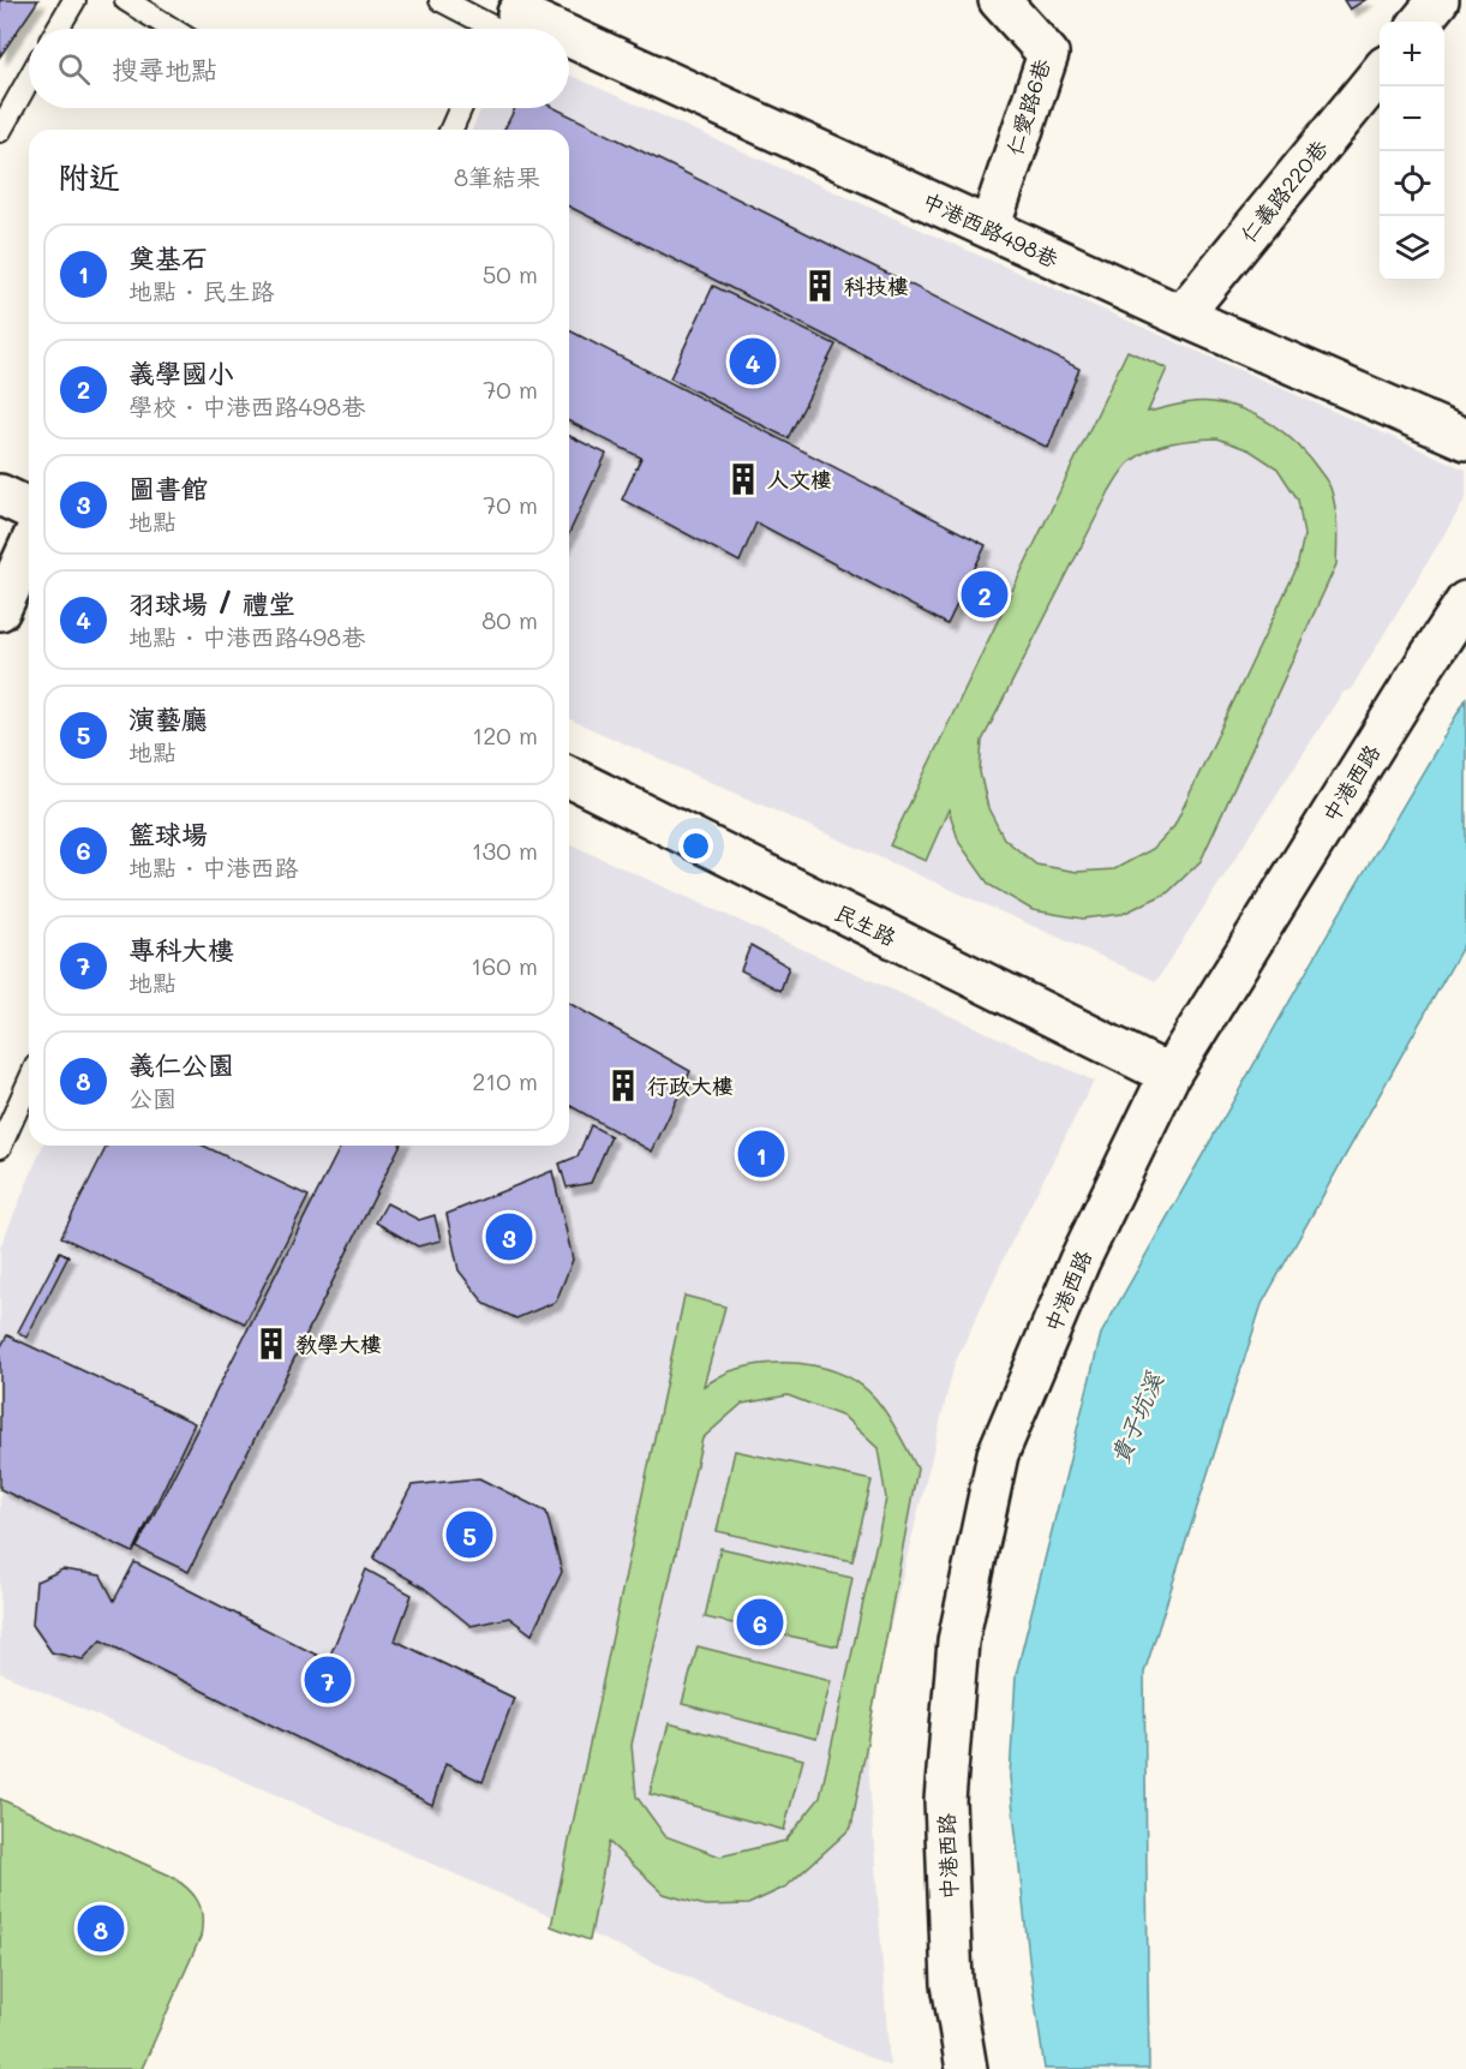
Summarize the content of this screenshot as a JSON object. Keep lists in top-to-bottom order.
{
  "streets": {
    "street": [
      "仁愛路6巷",
      "仁義路220巷",
      "中港西路498巷",
      "中港西路",
      "民生路"
    ]
  },
  "crossings": [
    ["仁愛路6巷", "中港西路498巷"],
    ["仁義路220巷", "中港西路498巷"],
    ["中港西路", "民生路"]
  ],
  "water": ["貴子坑溪"],
  "places": {
    "building": [
      "科技樓",
      "人文樓",
      "行政大樓",
      "教學大樓"
    ]
  },
  "page": {
    "map_buttons": ["+", "−"],
    "search": "搜尋地點",
    "heading": ["附近", "8筆結果"],
    "list": [
      {
        "mark": "1",
        "name": "奠基石",
        "note": "地點 · 民生路",
        "value": "50 m"
      },
      {
        "mark": "2",
        "name": "義學國小",
        "note": "學校 · 中港西路498巷",
        "value": "70 m"
      },
      {
        "mark": "3",
        "name": "圖書館",
        "note": "地點",
        "value": "70 m"
      },
      {
        "mark": "4",
        "name": "羽球場 / 禮堂",
        "note": "地點 · 中港西路498巷",
        "value": "80 m"
      },
      {
        "mark": "5",
        "name": "演藝廳",
        "note": "地點",
        "value": "120 m"
      },
      {
        "mark": "6",
        "name": "籃球場",
        "note": "地點 · 中港西路",
        "value": "130 m"
      },
      {
        "mark": "7",
        "name": "專科大樓",
        "note": "地點",
        "value": "160 m"
      },
      {
        "mark": "8",
        "name": "義仁公園",
        "note": "公園",
        "value": "210 m"
      }
    ],
    "pins": [
      "4",
      "2",
      "1",
      "3",
      "5",
      "6",
      "7",
      "8"
    ]
  }
}
